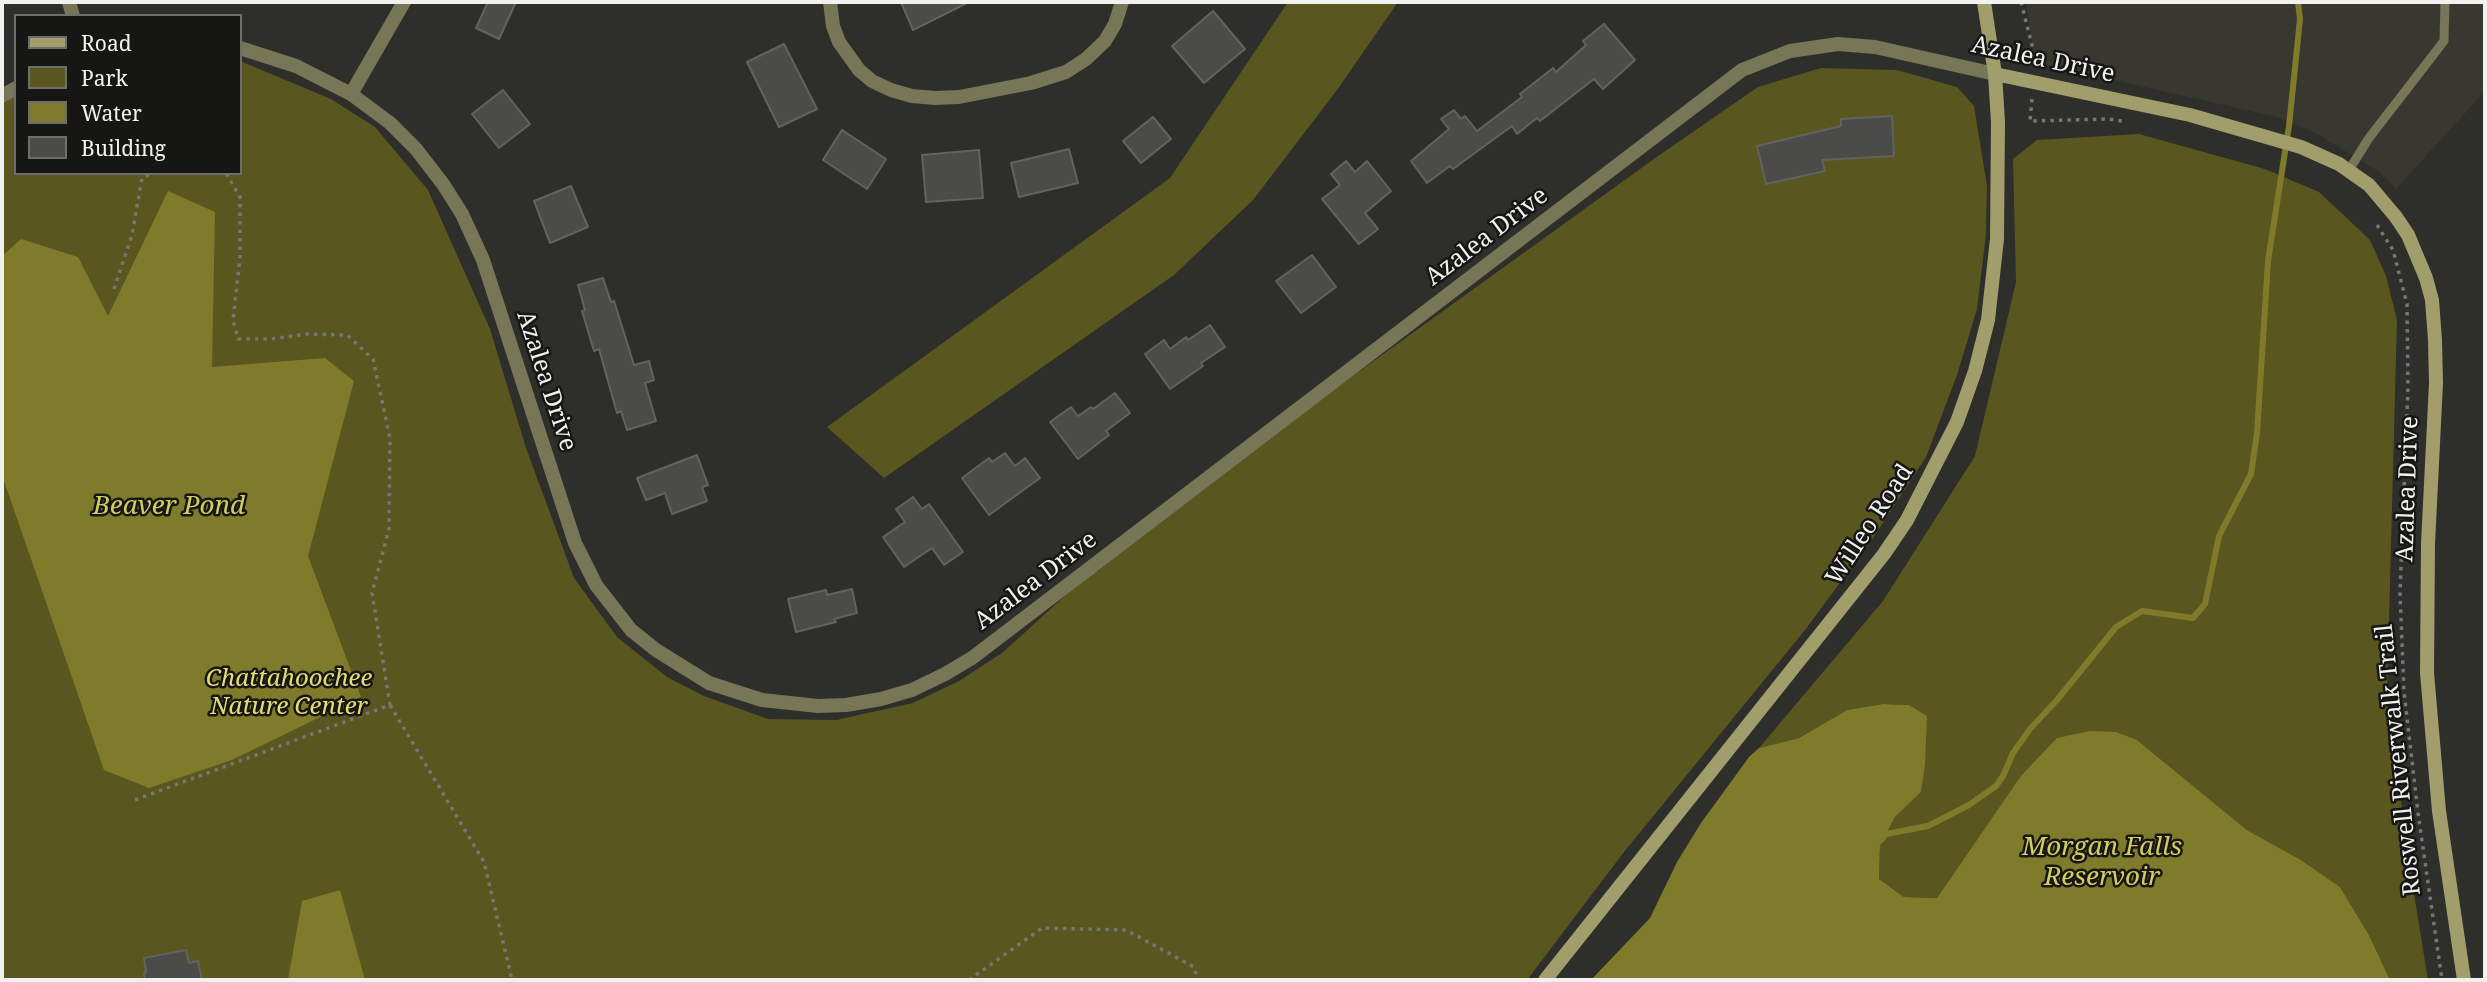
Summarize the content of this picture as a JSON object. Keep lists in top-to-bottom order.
{
  "streets": {
    "street": ["Azalea Drive", "Willeo Road"],
    "path": ["Roswell Riverwalk Trail"]
  },
  "crossings": [
    ["Azalea Drive", "Willeo Road"]
  ],
  "water": ["Beaver Pond", "Morgan Falls Reservoir"],
  "parks": ["Chattahoochee Nature Center"],
  "legend": [
    "Road",
    "Park",
    "Water",
    "Building"
  ]
}
